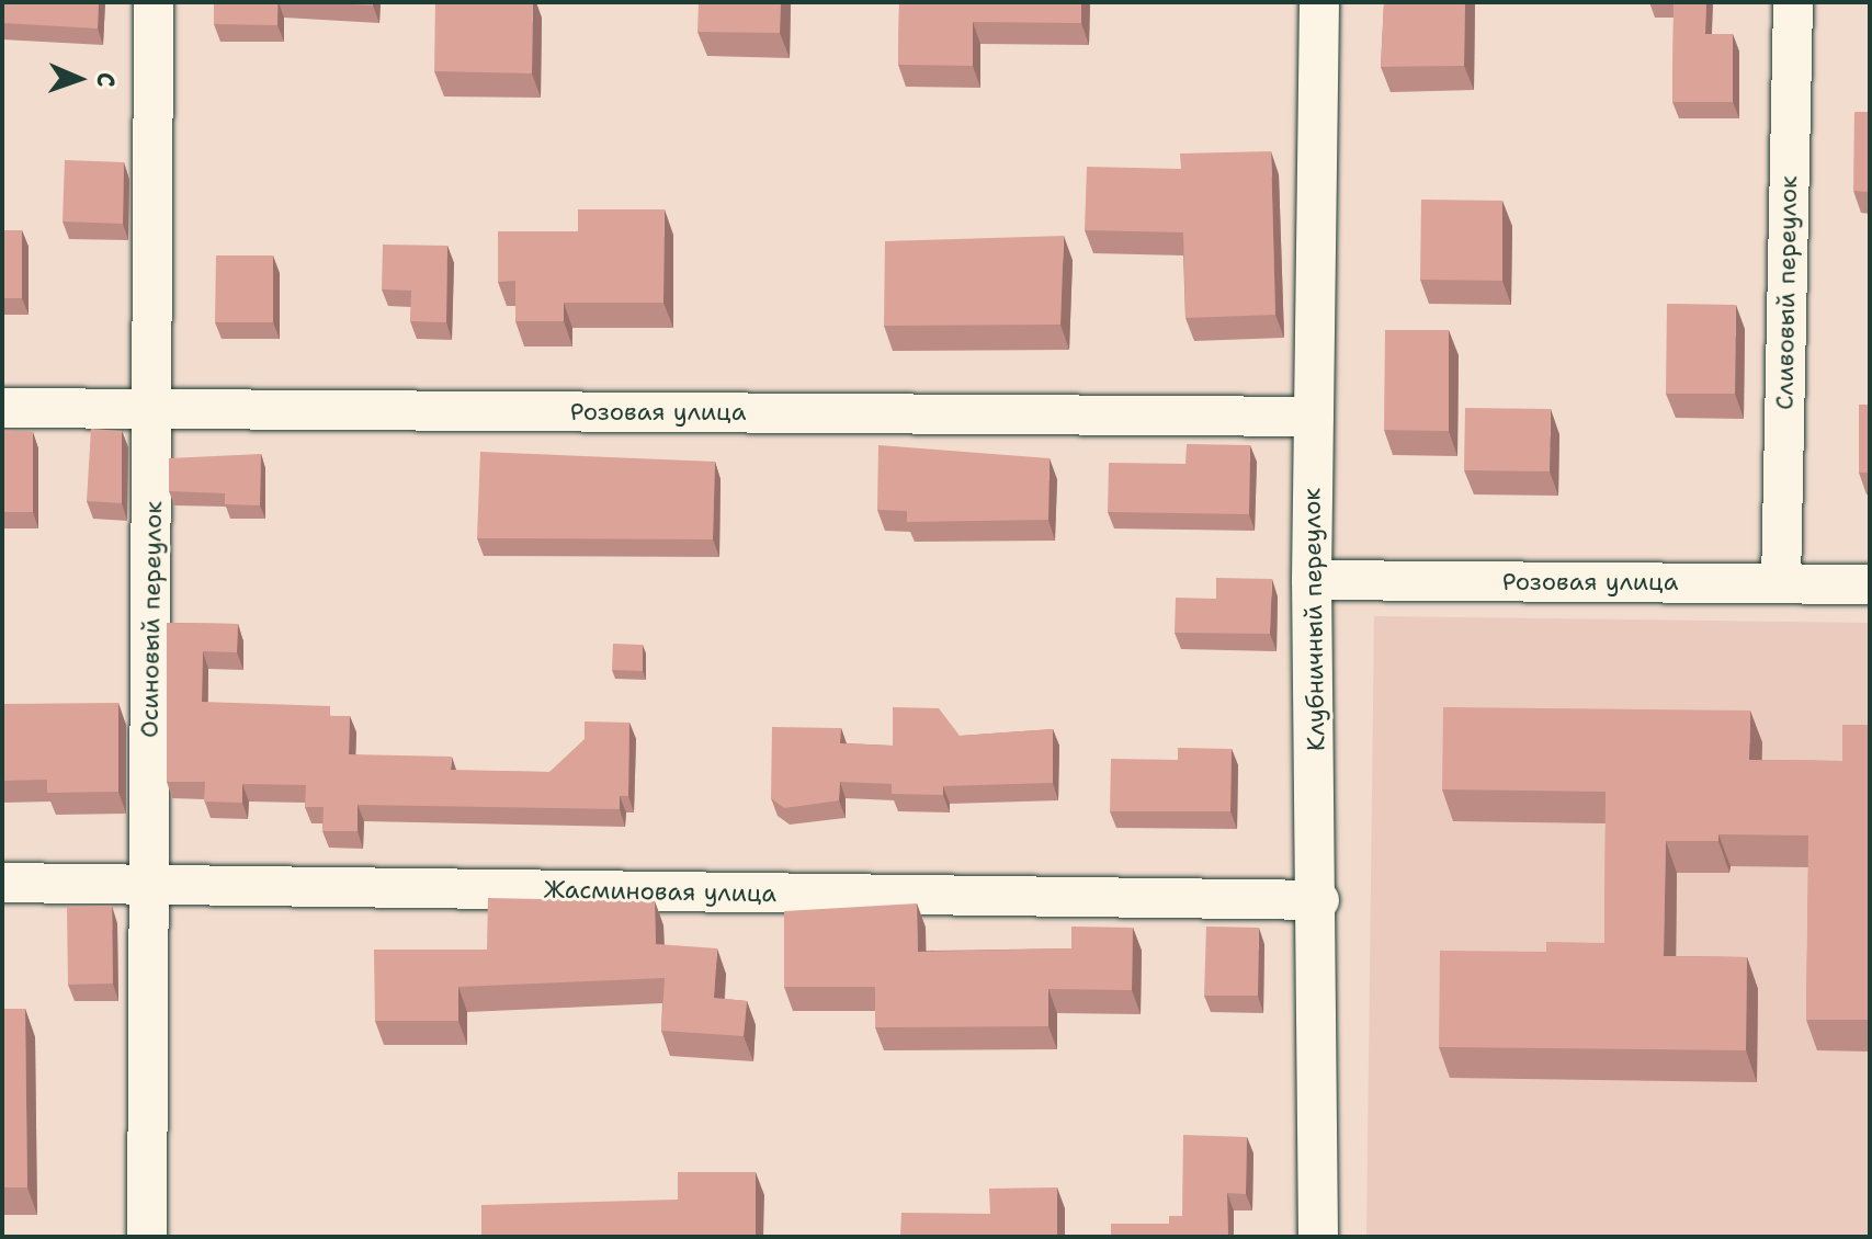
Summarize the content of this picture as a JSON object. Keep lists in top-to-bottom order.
{
  "streets": {
    "street": [
      "Сливовый переулок",
      "Розовая улица",
      "Осиновый переулок",
      "Клубничный переулок",
      "Жасминовая улица"
    ]
  },
  "crossings": [
    ["Сливовый переулок", "Розовая улица"],
    ["Розовая улица", "Осиновый переулок"],
    ["Розовая улица", "Клубничный переулок"],
    ["Осиновый переулок", "Жасминовая улица"],
    ["Клубничный переулок", "Жасминовая улица"]
  ],
  "north": "right"
}
